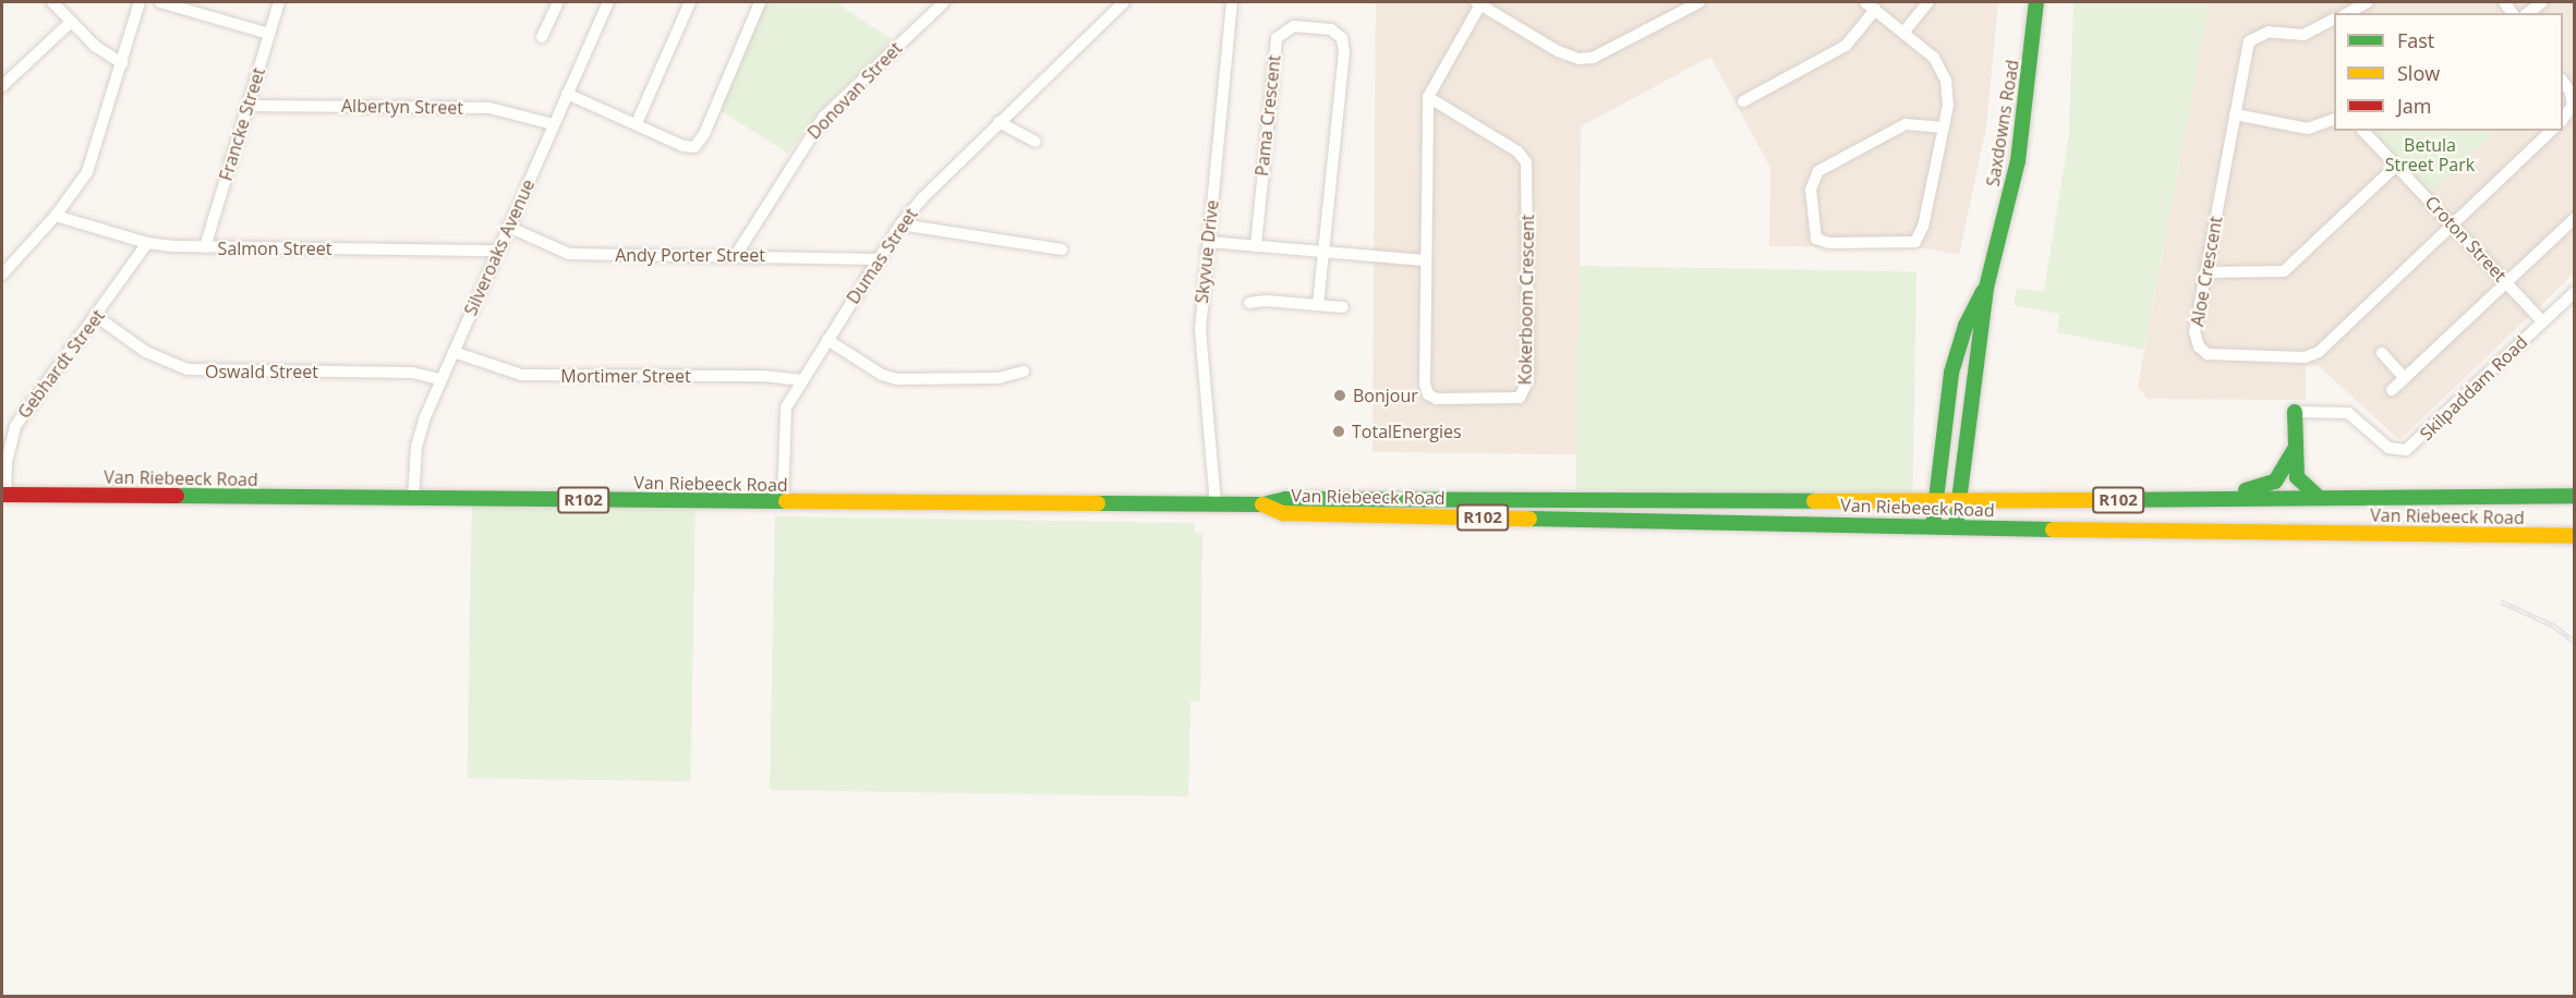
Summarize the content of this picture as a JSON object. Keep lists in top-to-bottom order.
{
  "streets": {
    "main road": ["Saxdowns Road", "Van Riebeeck Road", "R102"],
    "street": [
      "Donovan Street",
      "Albertyn Street",
      "Pama Crescent",
      "Francke Street",
      "Croton Street",
      "Silveroaks Avenue",
      "Salmon Street",
      "Skyvue Drive",
      "Andy Porter Street",
      "Dumas Street",
      "Aloe Crescent",
      "Kokerboom Crescent",
      "Gebhardt Street",
      "Oswald Street",
      "Mortimer Street",
      "Skilpaddam Road"
    ]
  },
  "crossings": [
    ["Donovan Street", "Andy Porter Street"],
    ["Albertyn Street", "Francke Street"],
    ["Albertyn Street", "Silveroaks Avenue"],
    ["Saxdowns Road", "Van Riebeeck Road"],
    ["Francke Street", "Salmon Street"],
    ["Croton Street", "Aloe Crescent"],
    ["Croton Street", "Skilpaddam Road"],
    ["Silveroaks Avenue", "Salmon Street"],
    ["Silveroaks Avenue", "Andy Porter Street"],
    ["Silveroaks Avenue", "Oswald Street"],
    ["Silveroaks Avenue", "Mortimer Street"],
    ["Silveroaks Avenue", "Van Riebeeck Road"],
    ["Salmon Street", "Gebhardt Street"],
    ["Skyvue Drive", "Van Riebeeck Road"],
    ["Andy Porter Street", "Dumas Street"],
    ["Dumas Street", "Mortimer Street"],
    ["Dumas Street", "Van Riebeeck Road"],
    ["Gebhardt Street", "Oswald Street"],
    ["Gebhardt Street", "Van Riebeeck Road"]
  ],
  "parks": ["Betula Street Park"],
  "places": ["Bonjour", "TotalEnergies"],
  "legend": ["Fast", "Slow", "Jam"]
}
